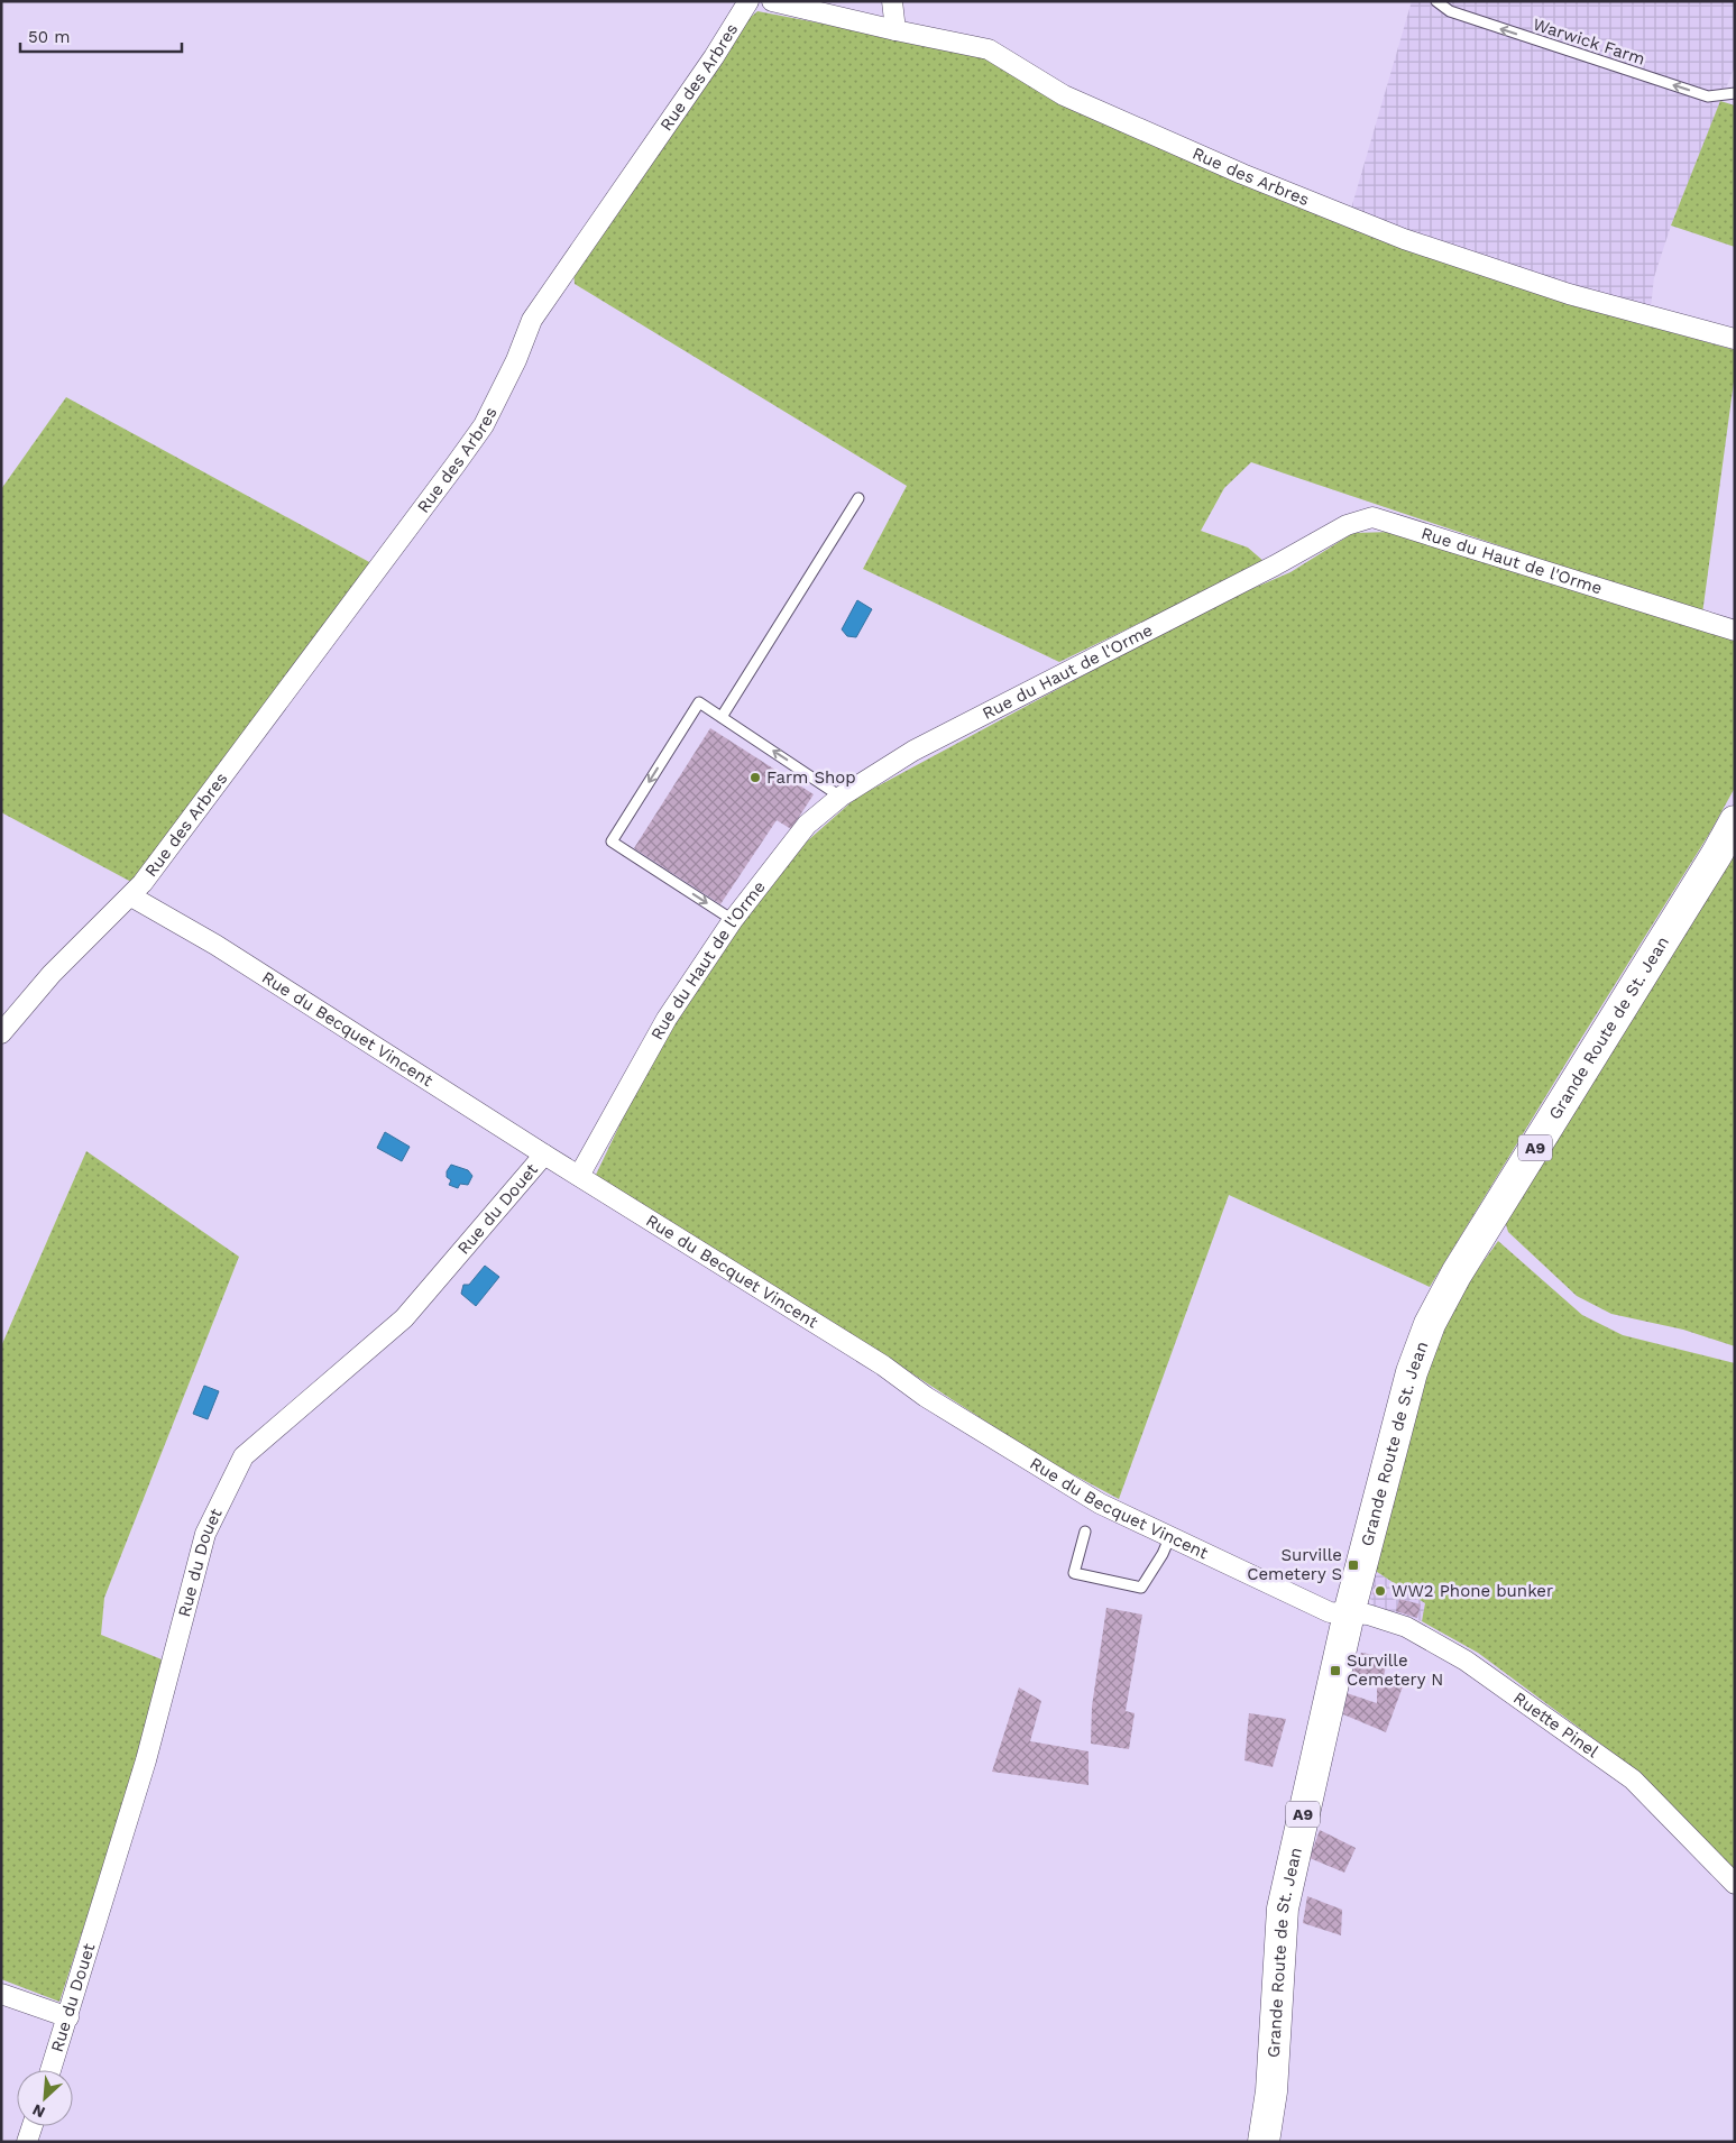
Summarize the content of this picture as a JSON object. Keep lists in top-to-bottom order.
{
  "streets": {
    "main road": ["Grande Route de St. Jean", "A9"],
    "street": [
      "Rue des Arbres",
      "Rue du Haut de l'Orme",
      "Rue du Becquet Vincent",
      "Rue du Douet",
      "Ruette Pinel"
    ],
    "lane": ["Warwick Farm"]
  },
  "crossings": [
    ["Rue des Arbres", "Rue du Becquet Vincent"],
    ["Rue du Haut de l'Orme", "Rue du Becquet Vincent"],
    ["Grande Route de St. Jean", "Rue du Becquet Vincent"],
    ["Grande Route de St. Jean", "Ruette Pinel"],
    ["Rue du Becquet Vincent", "Rue du Douet"],
    ["Rue du Becquet Vincent", "Ruette Pinel"]
  ],
  "one_way": ["Warwick Farm"],
  "places": {
    "other": ["Farm Shop", "WW2 Phone bunker"],
    "transit": ["Surville Cemetery S", "Surville Cemetery N"]
  },
  "scale_bar": "50 m",
  "north": "bottom left"
}
